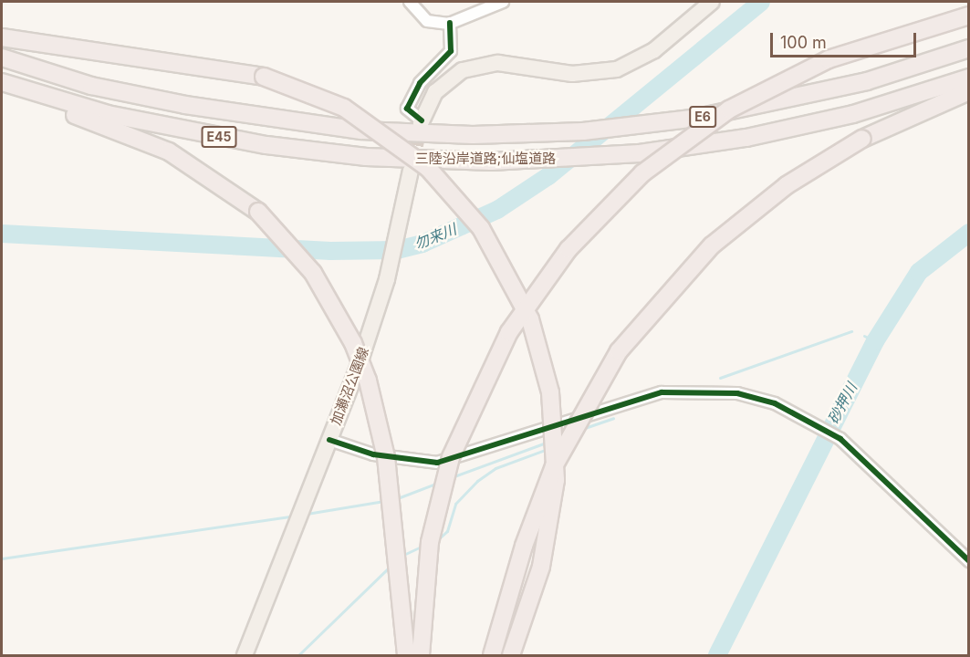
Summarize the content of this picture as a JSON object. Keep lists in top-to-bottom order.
{
  "streets": {
    "highway": ["E6", "E45", "三陸沿岸道路;仙塩道路"],
    "main road": ["加瀬沼公園線"]
  },
  "water": ["勿来川", "砂押川"],
  "scale_bar": "100 m"
}
